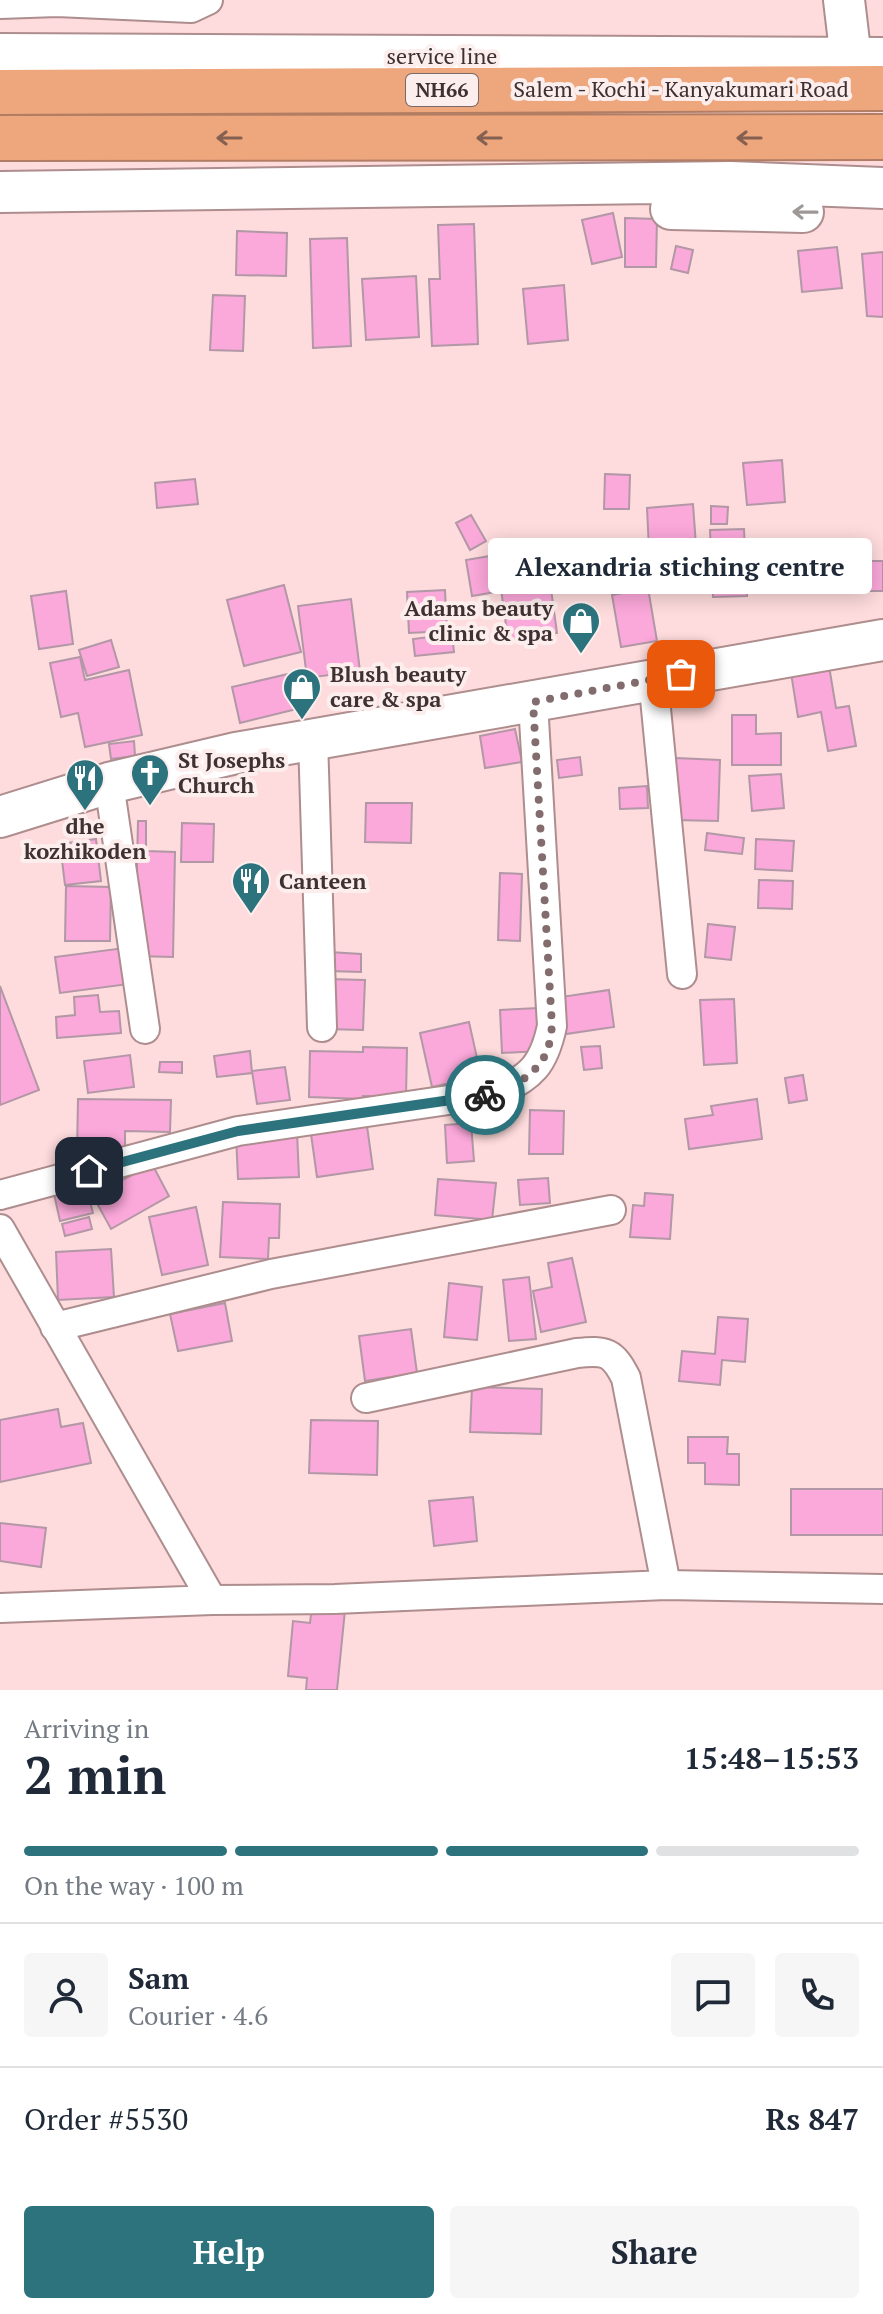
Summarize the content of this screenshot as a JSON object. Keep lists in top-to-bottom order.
{
  "streets": {
    "highway": ["Salem - Kochi - Kanyakumari Road", "NH66"],
    "main road": ["service line"]
  },
  "crossings": [
    ["service line", "Salem - Kochi - Kanyakumari Road"]
  ],
  "places": {
    "shop": ["Adams beauty clinic & spa", "Blush beauty care & spa"],
    "other": ["Alexandria stiching centre"],
    "church": ["St Josephs Church"],
    "restaurant": ["dhe kozhikoden", "Canteen"]
  },
  "page": {
    "bubble": "Alexandria stiching centre",
    "heading": ["2 min", "Arriving in", "15:48–15:53"],
    "panel": [
      "Sam",
      "Courier · 4.6",
      "Order #5530",
      "Rs 847"
    ],
    "bar": "On the way · 100 m",
    "buttons": ["Help", "Share"]
  }
}
